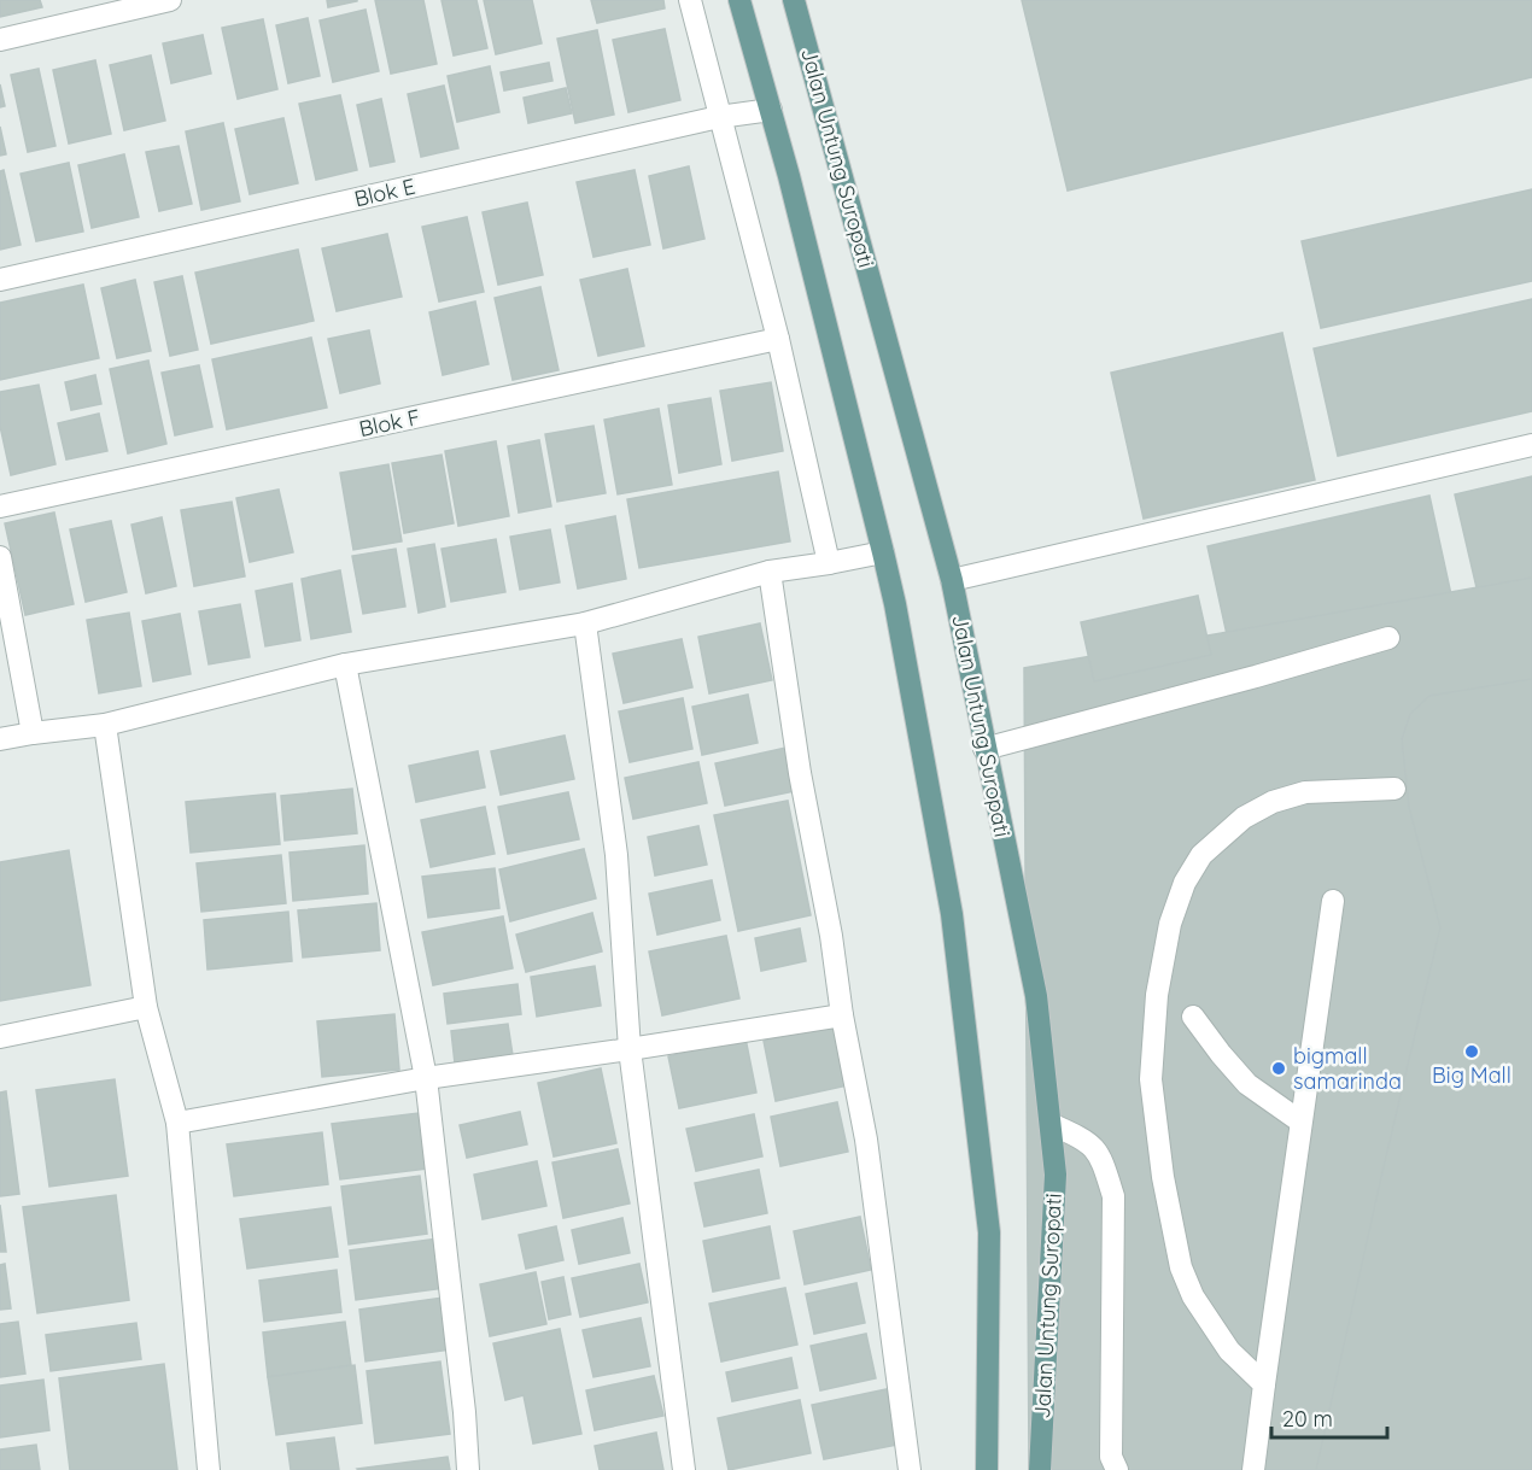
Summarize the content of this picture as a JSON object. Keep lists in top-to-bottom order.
{
  "streets": {
    "main road": ["Jalan Untung Suropati"],
    "street": ["Blok E", "Blok F"]
  },
  "places": ["Big Mall", "bigmall samarinda"],
  "scale_bar": "20 m"
}
